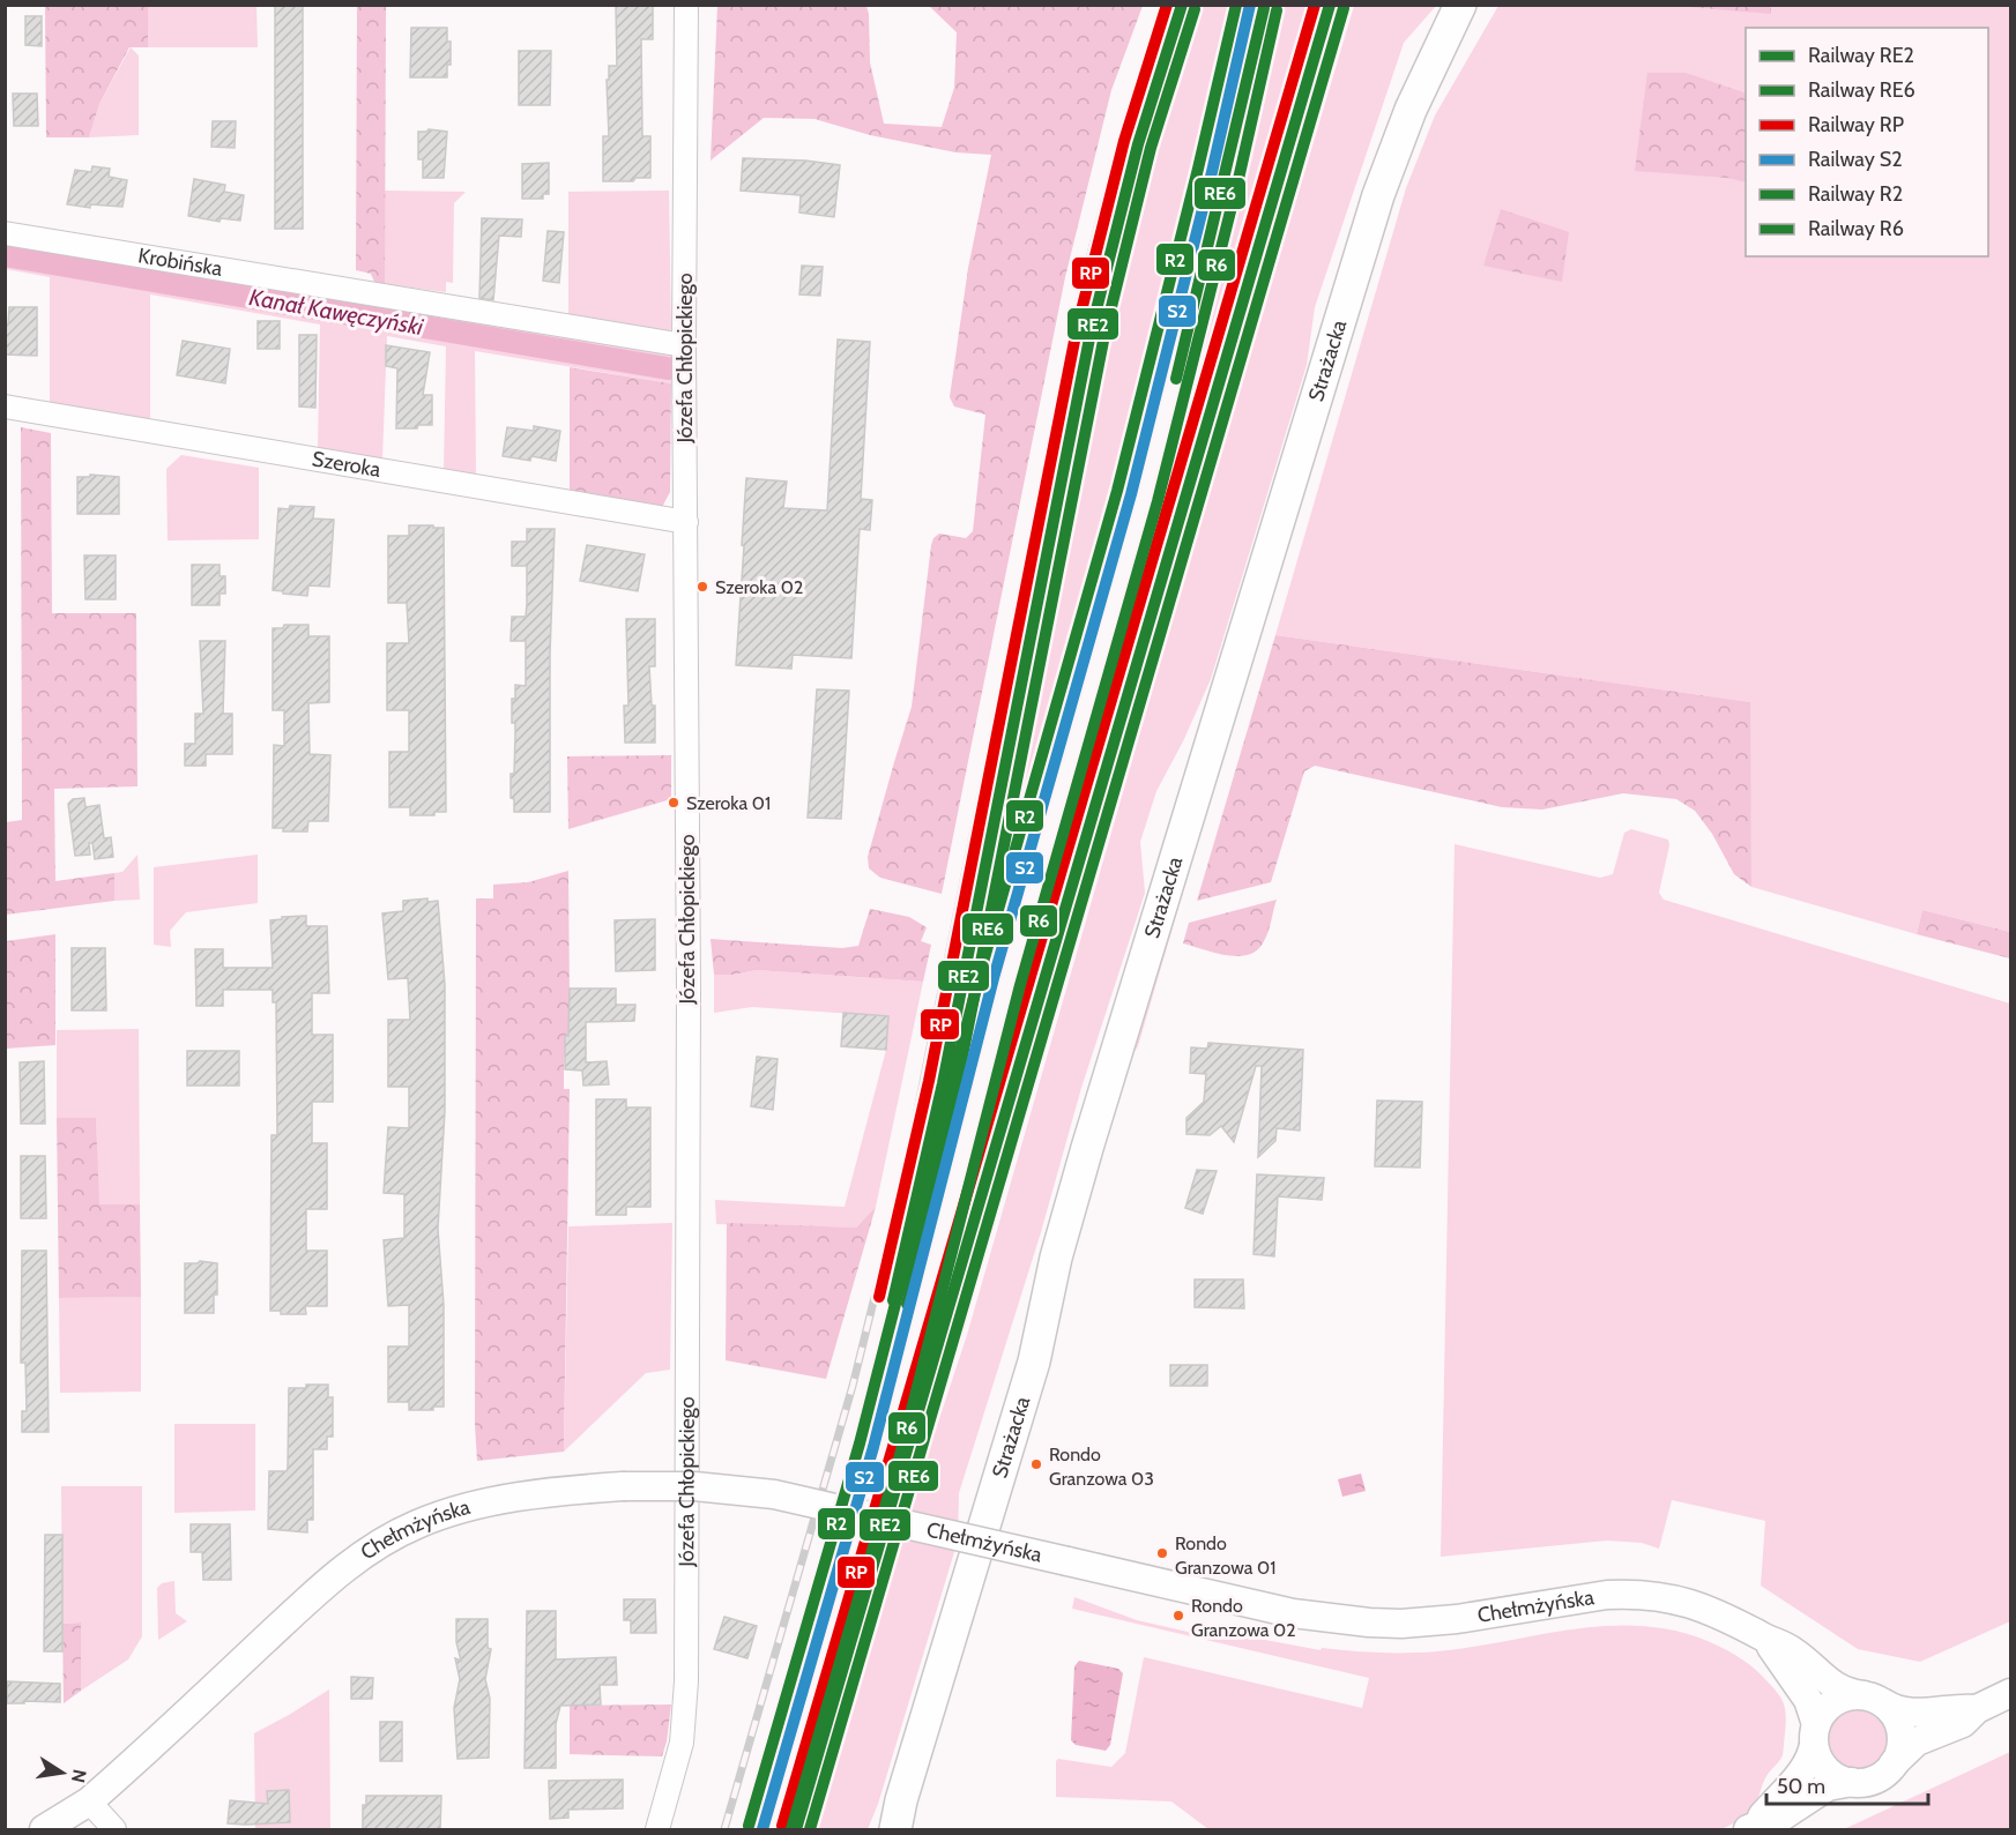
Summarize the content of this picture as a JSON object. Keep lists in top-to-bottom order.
{
  "streets": {
    "main road": ["Strażacka"],
    "street": [
      "Krobińska",
      "Józefa Chłopickiego",
      "Szeroka",
      "Chełmżyńska"
    ]
  },
  "crossings": [
    ["Krobińska", "Józefa Chłopickiego"],
    ["Józefa Chłopickiego", "Szeroka"]
  ],
  "water": ["Kanał Kawęczyński"],
  "places": [
    "Szeroka 02",
    "Szeroka 01",
    "Rondo Granzowa 03",
    "Rondo Granzowa 01",
    "Rondo Granzowa 02"
  ],
  "lines": [
    "rail line RE2",
    "rail line RP",
    "rail line S2",
    "rail line R2",
    "rail line RE6",
    "rail line R6"
  ],
  "legend": [
    "Railway RE2",
    "Railway RE6",
    "Railway RP",
    "Railway S2",
    "Railway R2",
    "Railway R6"
  ],
  "scale_bar": "50 m",
  "north": "right"
}
